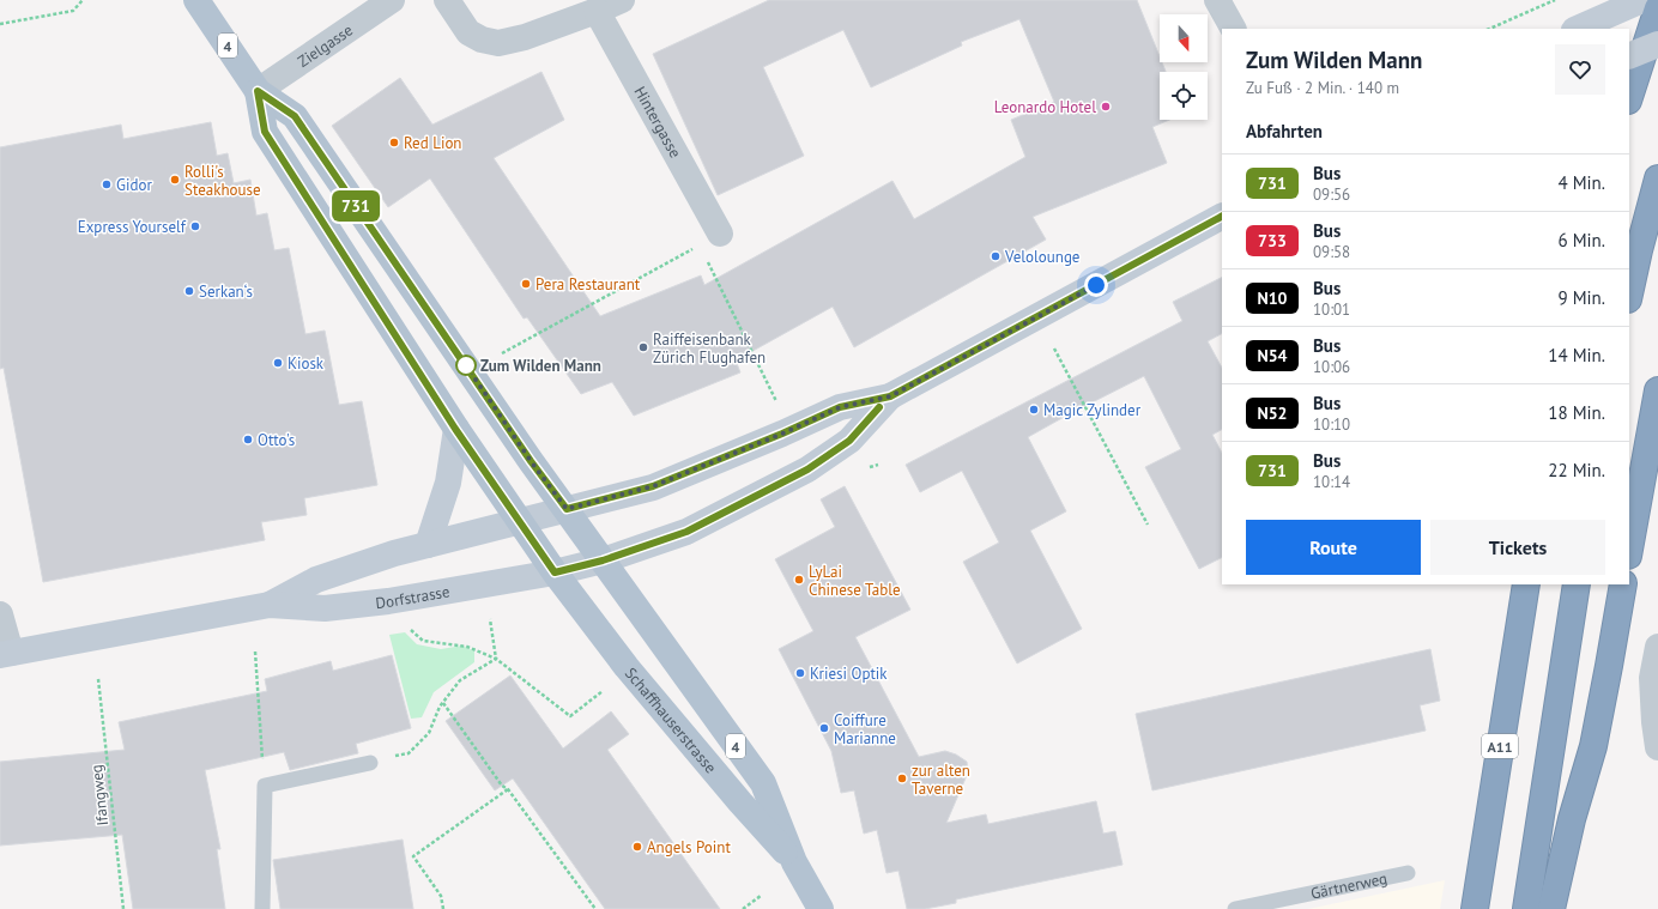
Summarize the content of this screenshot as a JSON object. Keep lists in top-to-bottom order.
{
  "streets": {
    "highway": ["A11"],
    "main road": ["4", "Dorfstrasse", "Schaffhauserstrasse"],
    "street": ["Zielgasse", "Hintergasse"],
    "lane": ["Gärtnerweg"],
    "path": ["Ifangweg"]
  },
  "crossings": [
    ["Zielgasse", "Schaffhauserstrasse"],
    ["Dorfstrasse", "Schaffhauserstrasse"]
  ],
  "places": [
    "Leonardo Hotel",
    "Red Lion",
    "Rolli's Steakhouse",
    "Gidor",
    "Express Yourself",
    "Velolounge",
    "Pera Restaurant",
    "Serkan‘s",
    "Raiffeisenbank Zürich Flughafen",
    "Kiosk",
    "Zum Wilden Mann",
    "Magic Zylinder",
    "Otto's",
    "LyLai Chinese Table",
    "Kriesi Optik",
    "Coiffure Marianne",
    "zur alten Taverne",
    "Angels Point"
  ],
  "lines": ["bus line 731"],
  "north": "bottom",
  "page": {
    "on_map": "731",
    "heading": [
      ["Zum Wilden Mann", "Zu Fuß · 2 Min. · 140 m"],
      "Abfahrten"
    ],
    "list": [
      {
        "mark": "731",
        "name": "Bus",
        "note": "09:56",
        "value": "4 Min."
      },
      {
        "mark": "733",
        "name": "Bus",
        "note": "09:58",
        "value": "6 Min."
      },
      {
        "mark": "N10",
        "name": "Bus",
        "note": "10:01",
        "value": "9 Min."
      },
      {
        "mark": "N54",
        "name": "Bus",
        "note": "10:06",
        "value": "14 Min."
      },
      {
        "mark": "N52",
        "name": "Bus",
        "note": "10:10",
        "value": "18 Min."
      },
      {
        "mark": "731",
        "name": "Bus",
        "note": "10:14",
        "value": "22 Min."
      }
    ],
    "buttons": ["Route", "Tickets"]
  }
}
